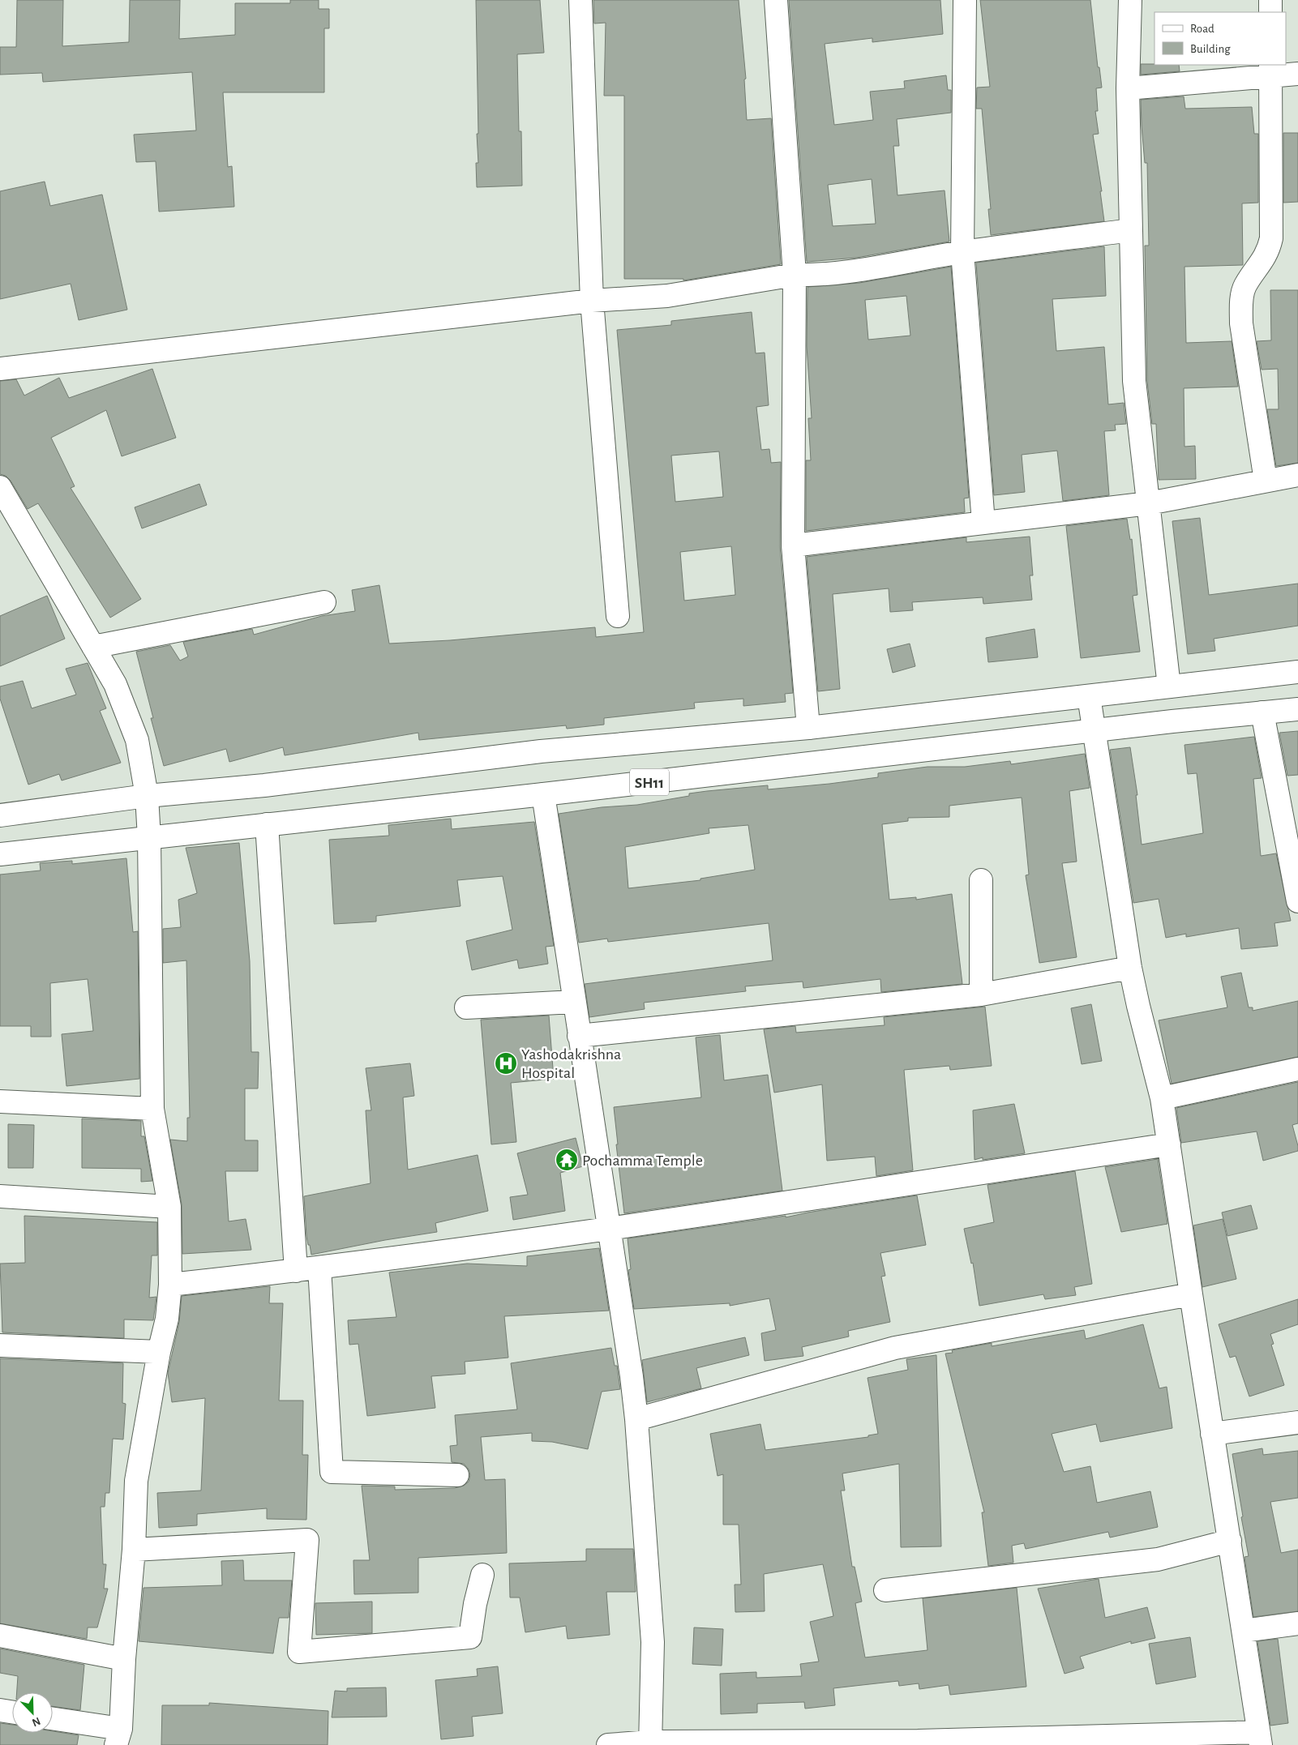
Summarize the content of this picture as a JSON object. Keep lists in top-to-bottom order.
{
  "streets": {
    "street": ["SH11"]
  },
  "places": {
    "hospital": ["Yashodakrishna Hospital"],
    "temple": ["Pochamma Temple"]
  },
  "legend": ["Road", "Building"],
  "north": "bottom right"
}
